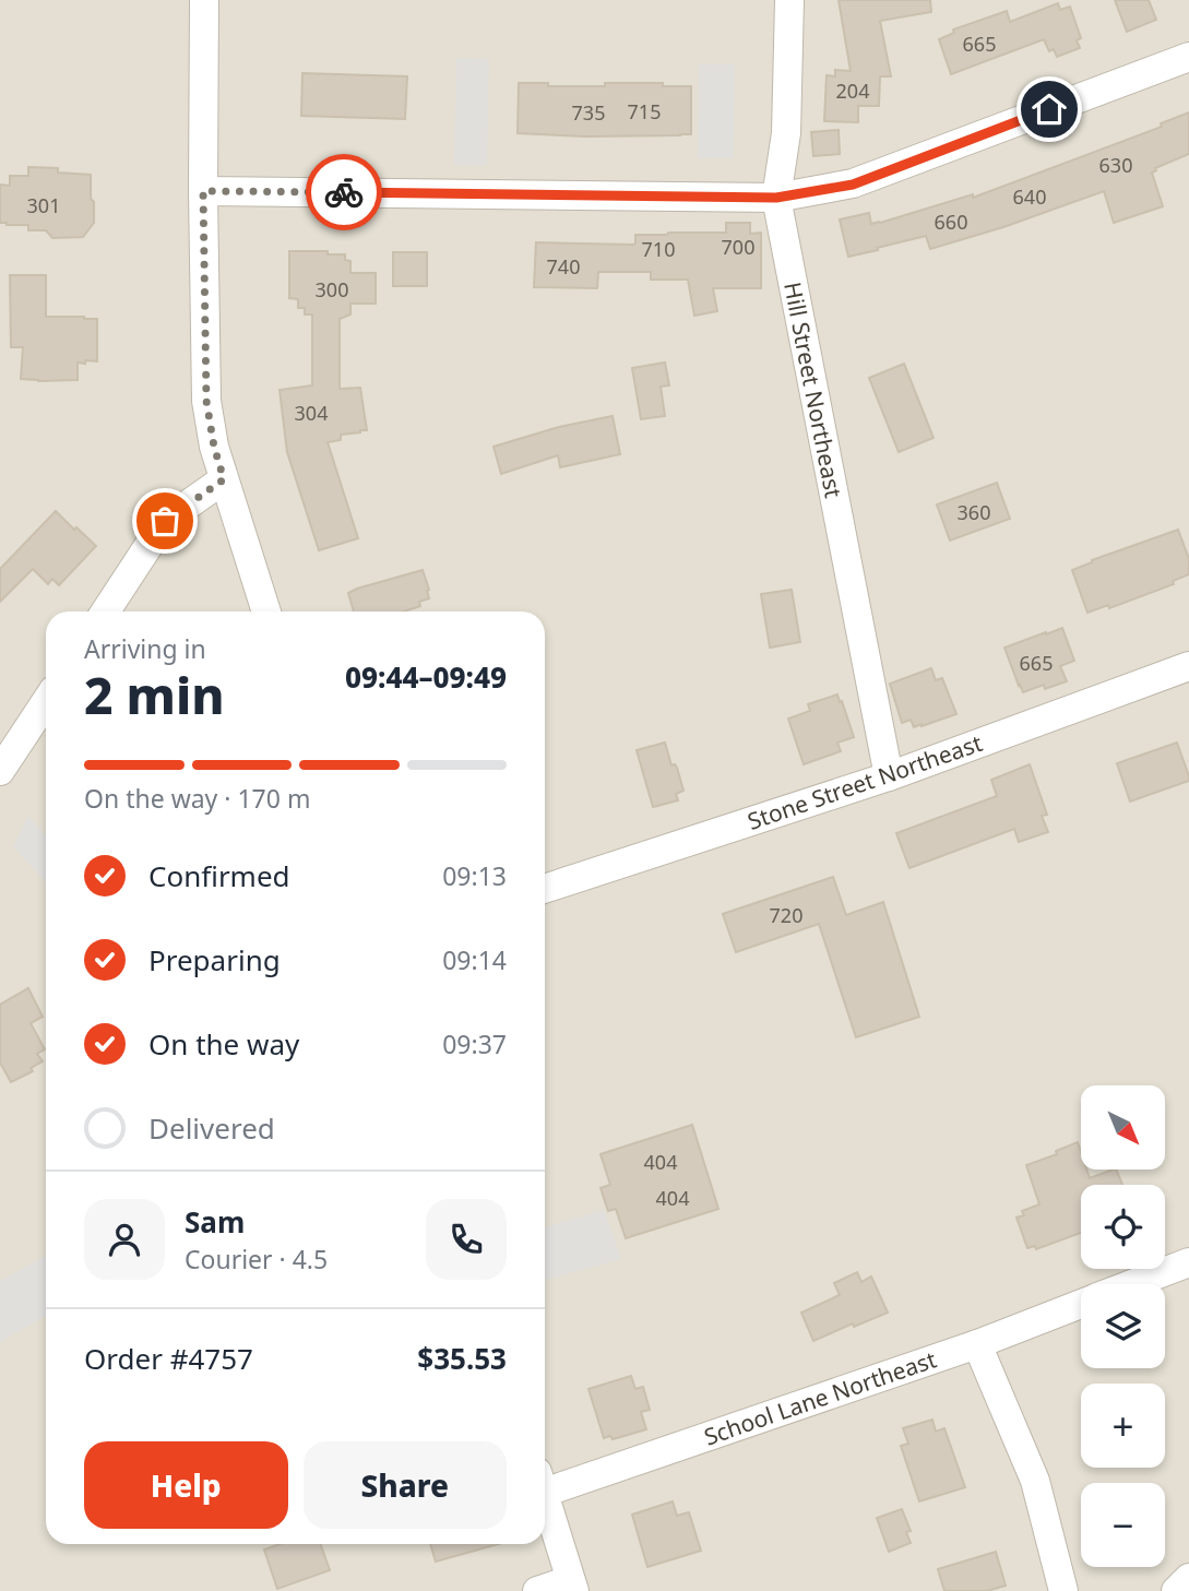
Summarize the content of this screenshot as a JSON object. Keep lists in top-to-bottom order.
{
  "streets": {
    "street": ["Hill Street Northeast", "Stone Street Northeast", "School Lane Northeast"]
  },
  "crossings": [
    ["Hill Street Northeast", "Stone Street Northeast"]
  ],
  "house_numbers": [
    "665",
    "204",
    "715",
    "735",
    "630",
    "640",
    "301",
    "660",
    "700",
    "710",
    "740",
    "300",
    "304",
    "360",
    "665",
    "720",
    "404",
    "404"
  ],
  "north": "bottom right",
  "page": {
    "heading": ["2 min", "Arriving in", "09:44–09:49"],
    "panel": [
      "Sam",
      "Courier · 4.5",
      "Order #4757",
      "$35.53"
    ],
    "bar": "On the way · 170 m",
    "list": [
      ["Confirmed", "09:13"],
      ["Preparing", "09:14"],
      ["On the way", "09:37"],
      "Delivered"
    ],
    "map_buttons": ["+", "−"],
    "buttons": ["Help", "Share"]
  }
}
